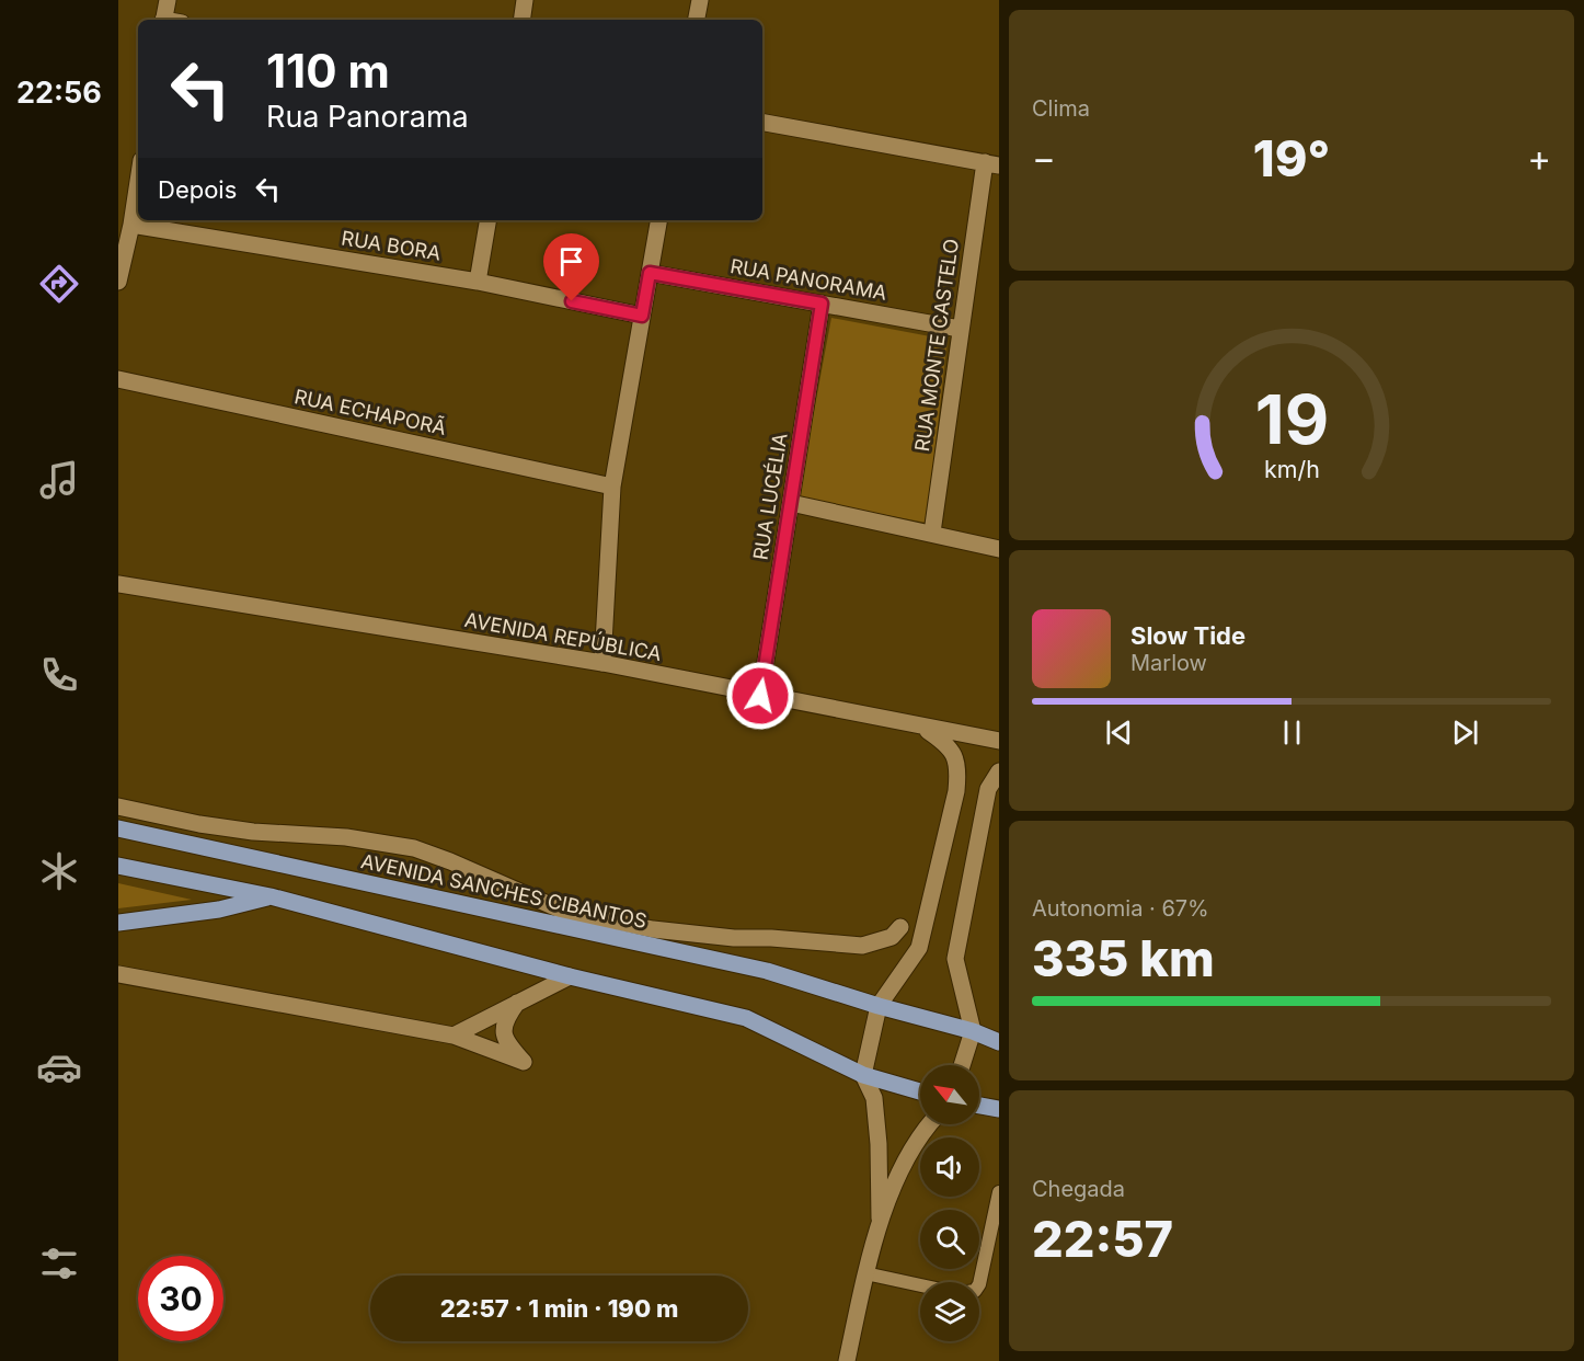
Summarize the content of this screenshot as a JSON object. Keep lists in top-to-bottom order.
{
  "streets": {
    "main road": ["AVENIDA SANCHES CIBANTOS"],
    "street": [
      "RUA BORA",
      "RUA PANORAMA",
      "RUA MONTE CASTELO",
      "RUA ECHAPORÃ",
      "RUA LUCÉLIA",
      "AVENIDA REPÚBLICA"
    ]
  },
  "crossings": [
    ["RUA PANORAMA", "RUA MONTE CASTELO"],
    ["RUA PANORAMA", "RUA LUCÉLIA"],
    ["RUA LUCÉLIA", "AVENIDA REPÚBLICA"]
  ],
  "north": "top left",
  "page": {
    "tabs": "22:56",
    "tile": [
      "Clima",
      ["Autonomia · 67%", "335 km"],
      ["Chegada", "22:57"]
    ],
    "turn": ["110 m", "Rua Panorama"],
    "heat": ["−", "19°", "+"],
    "then": "Depois",
    "song": ["Slow Tide", "Marlow"],
    "limit": "30",
    "trip": "22:57 · 1 min · 190 m",
    "gauge": ["19", "km/h"]
  }
}
